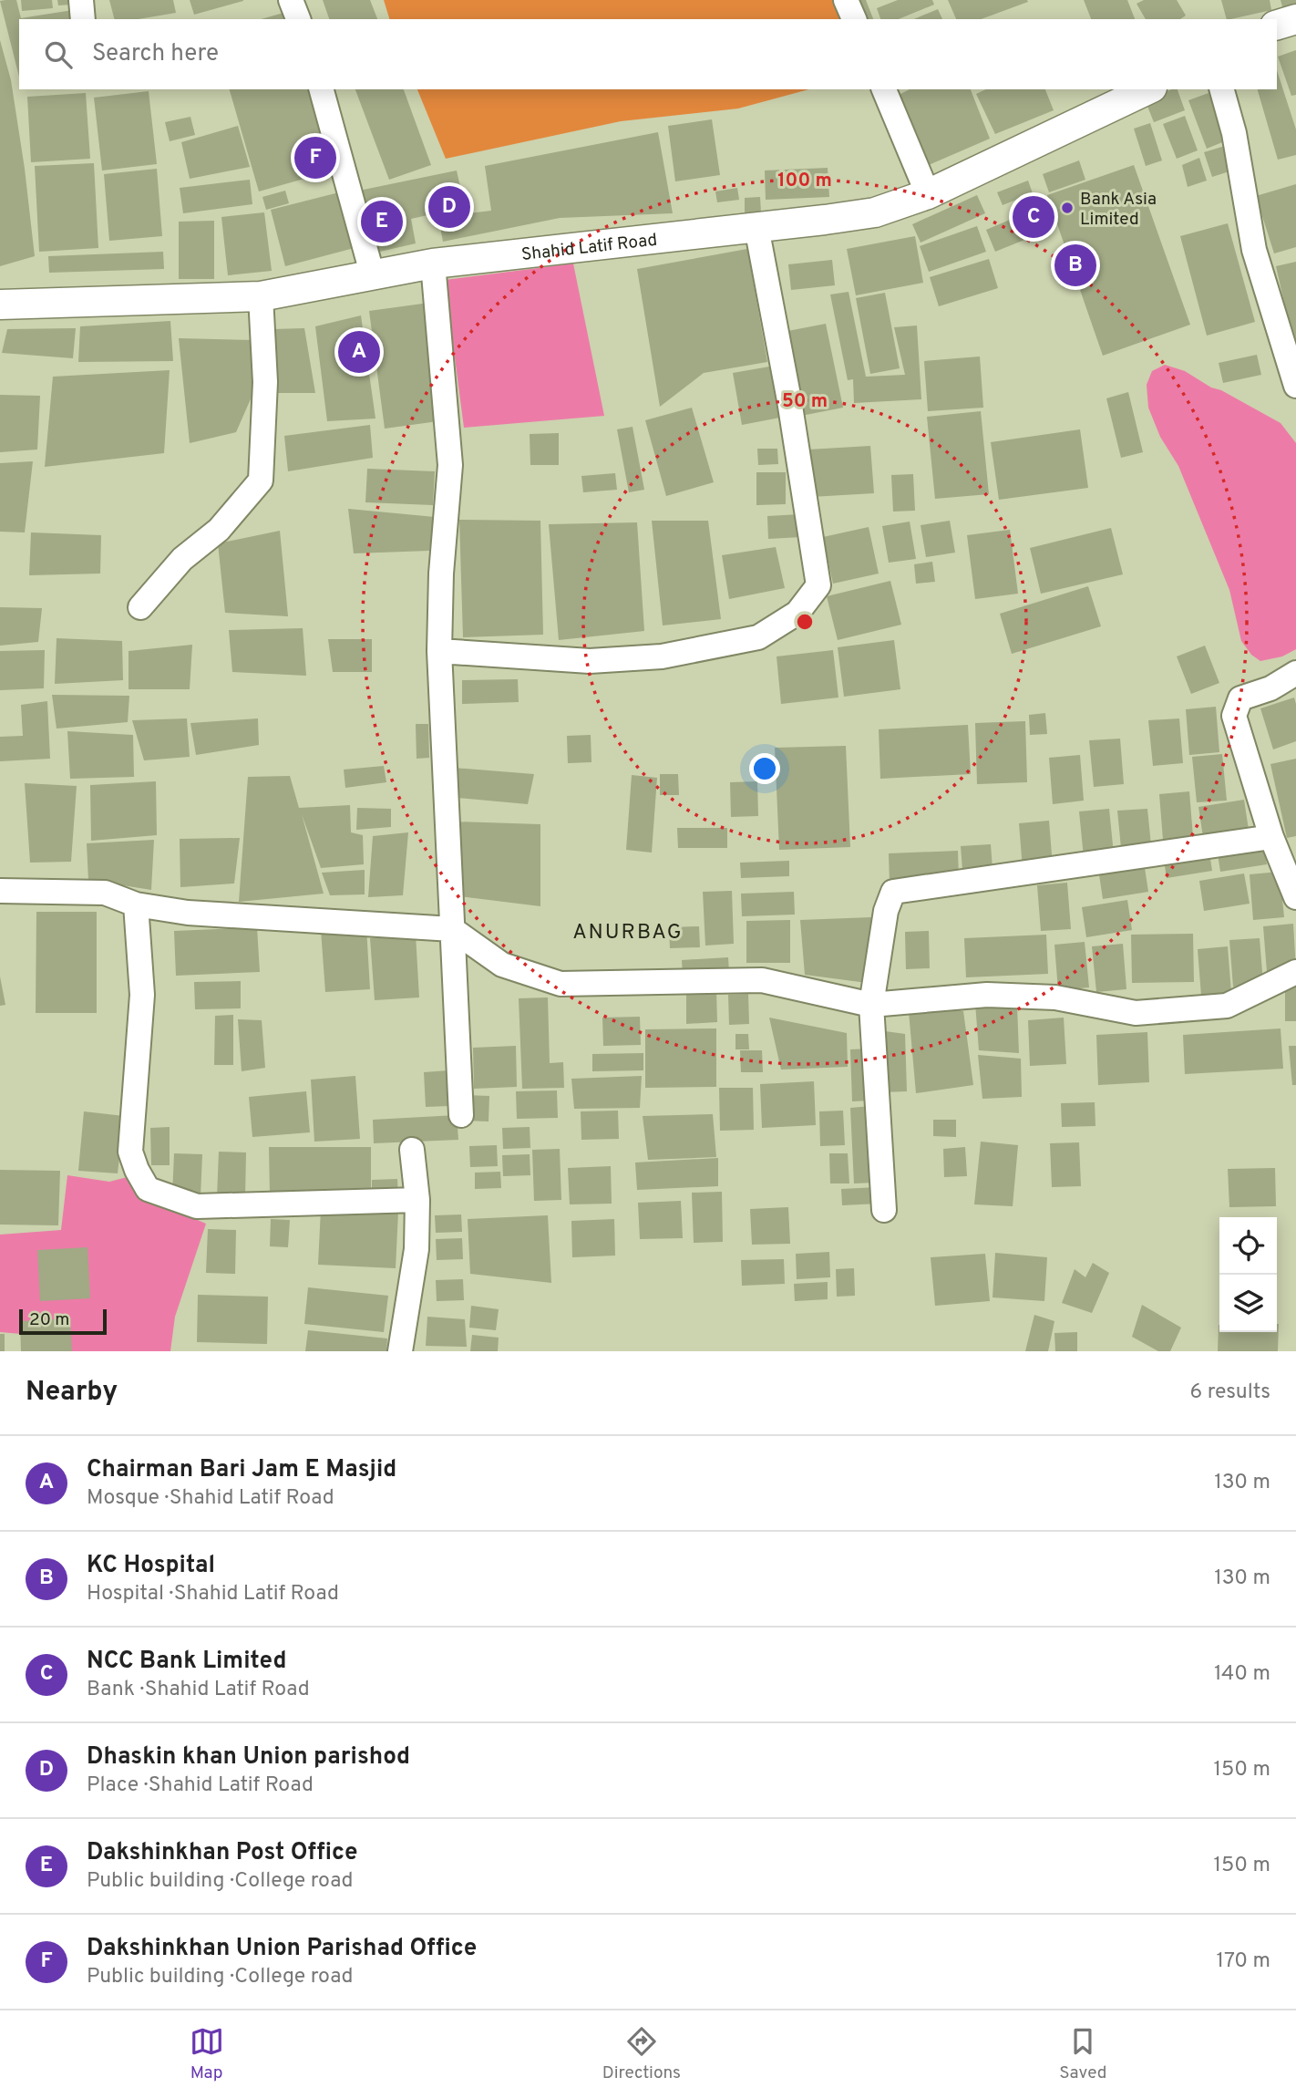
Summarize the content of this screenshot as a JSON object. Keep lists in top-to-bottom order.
{
  "streets": {
    "street": ["Shahid Latif Road"]
  },
  "districts": ["ANURBAG"],
  "places": ["Bank Asia Limited"],
  "scale_bar": "20 m",
  "page": {
    "search": "Search here",
    "pins": [
      "F",
      "D",
      "C",
      "E",
      "B",
      "A"
    ],
    "scale": "20 m",
    "heading": ["Nearby", "6 results"],
    "list": [
      {
        "mark": "A",
        "name": "Chairman Bari Jam E Masjid",
        "note": "Mosque · Shahid Latif Road",
        "value": "130 m"
      },
      {
        "mark": "B",
        "name": "KC Hospital",
        "note": "Hospital · Shahid Latif Road",
        "value": "130 m"
      },
      {
        "mark": "C",
        "name": "NCC Bank Limited",
        "note": "Bank · Shahid Latif Road",
        "value": "140 m"
      },
      {
        "mark": "D",
        "name": "Dhaskin khan Union parishod",
        "note": "Place · Shahid Latif Road",
        "value": "150 m"
      },
      {
        "mark": "E",
        "name": "Dakshinkhan Post Office",
        "note": "Public building · College road",
        "value": "150 m"
      },
      {
        "mark": "F",
        "name": "Dakshinkhan Union Parishad Office",
        "note": "Public building · College road",
        "value": "170 m"
      }
    ],
    "nav": ["Map", "Directions", "Saved"]
  },
  "rings": ["100 m", "50 m"]
}
